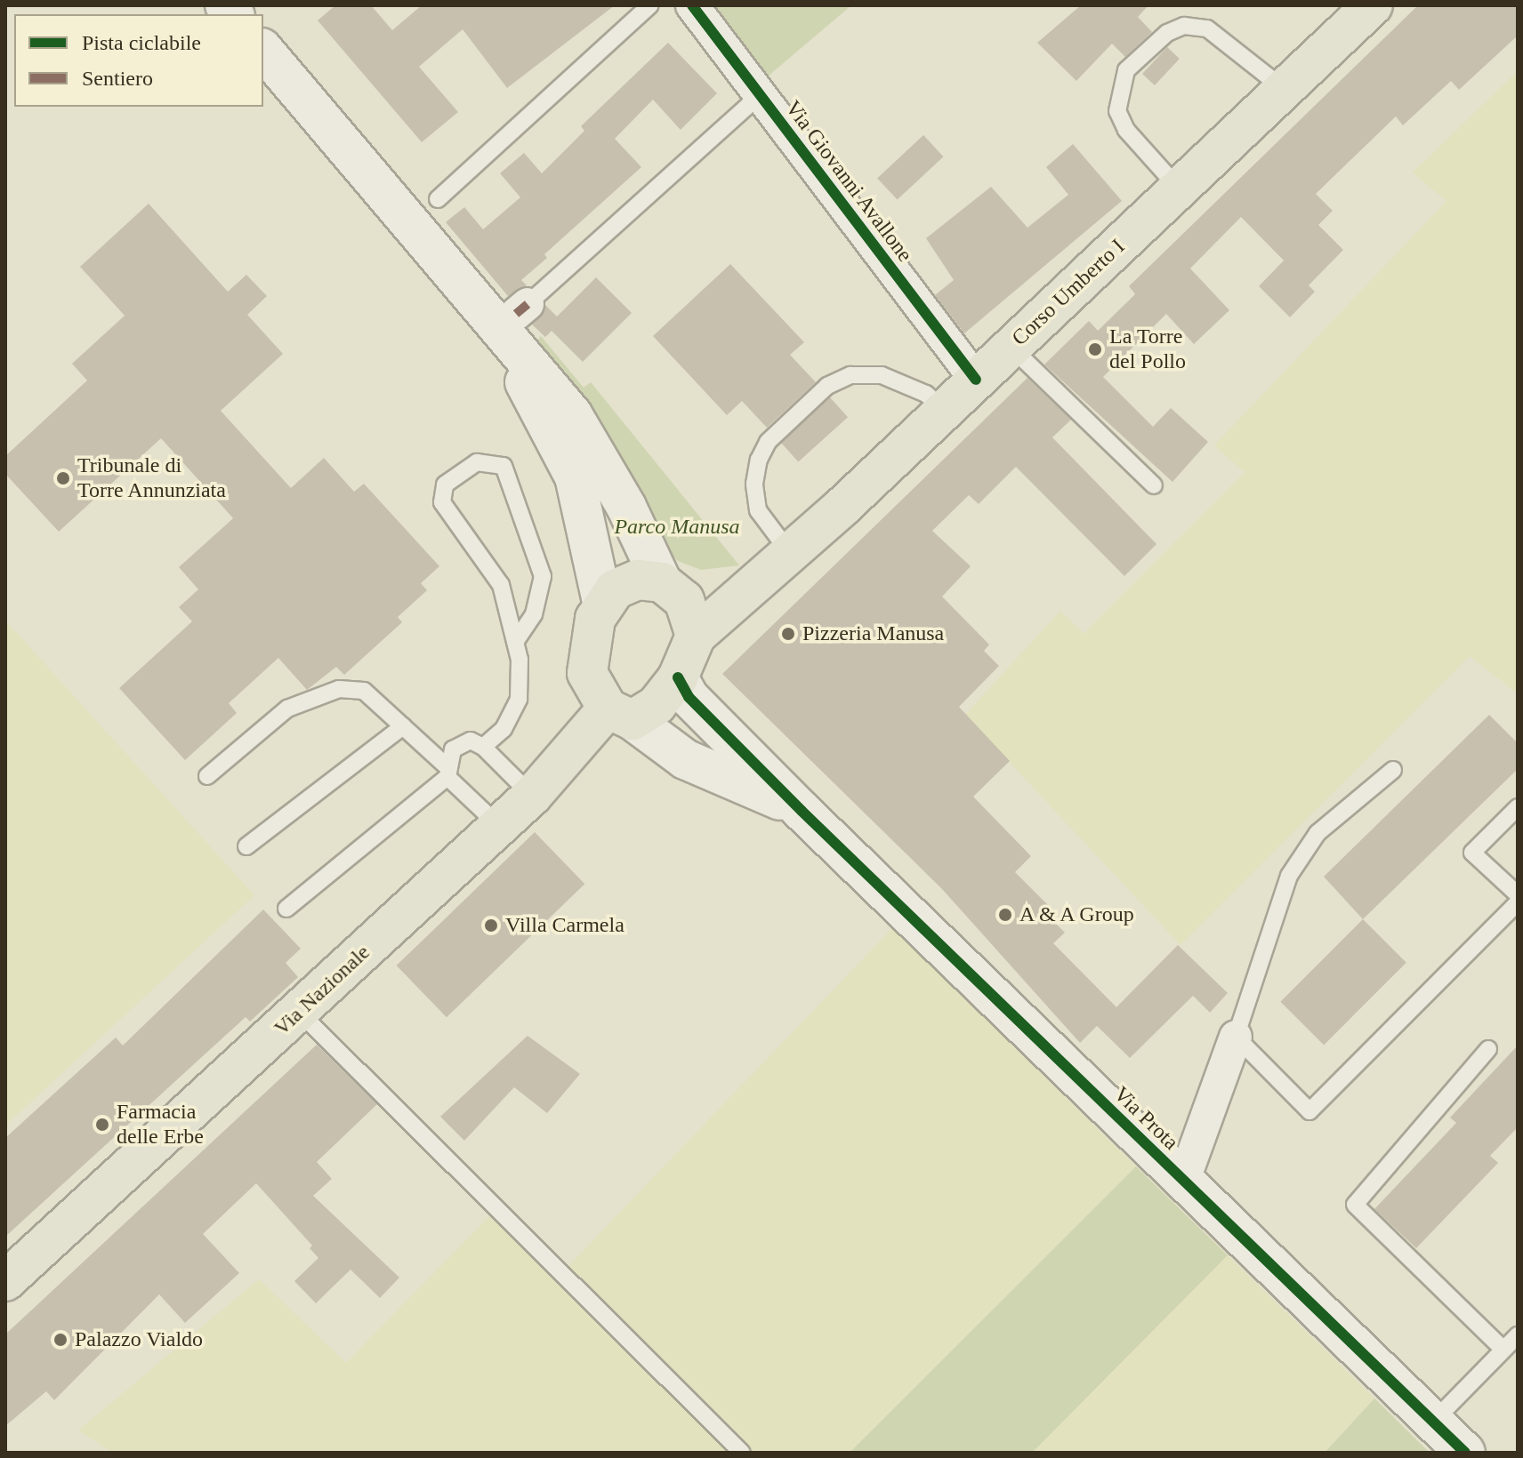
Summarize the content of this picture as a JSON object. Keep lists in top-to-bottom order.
{
  "streets": {
    "main road": ["Corso Umberto I", "Via Nazionale"],
    "street": ["Via Giovanni Avallone", "Via Prota"]
  },
  "crossings": [
    ["Via Giovanni Avallone", "Corso Umberto I"],
    ["Corso Umberto I", "Via Nazionale"],
    ["Corso Umberto I", "Via Prota"],
    ["Via Nazionale", "Via Prota"]
  ],
  "parks": ["Parco Manusa"],
  "places": [
    "La Torre del Pollo",
    "Tribunale di Torre Annunziata",
    "Pizzeria Manusa",
    "A & A Group",
    "Villa Carmela",
    "Farmacia delle Erbe",
    "Palazzo Vialdo"
  ],
  "legend": ["Pista ciclabile", "Sentiero"]
}
